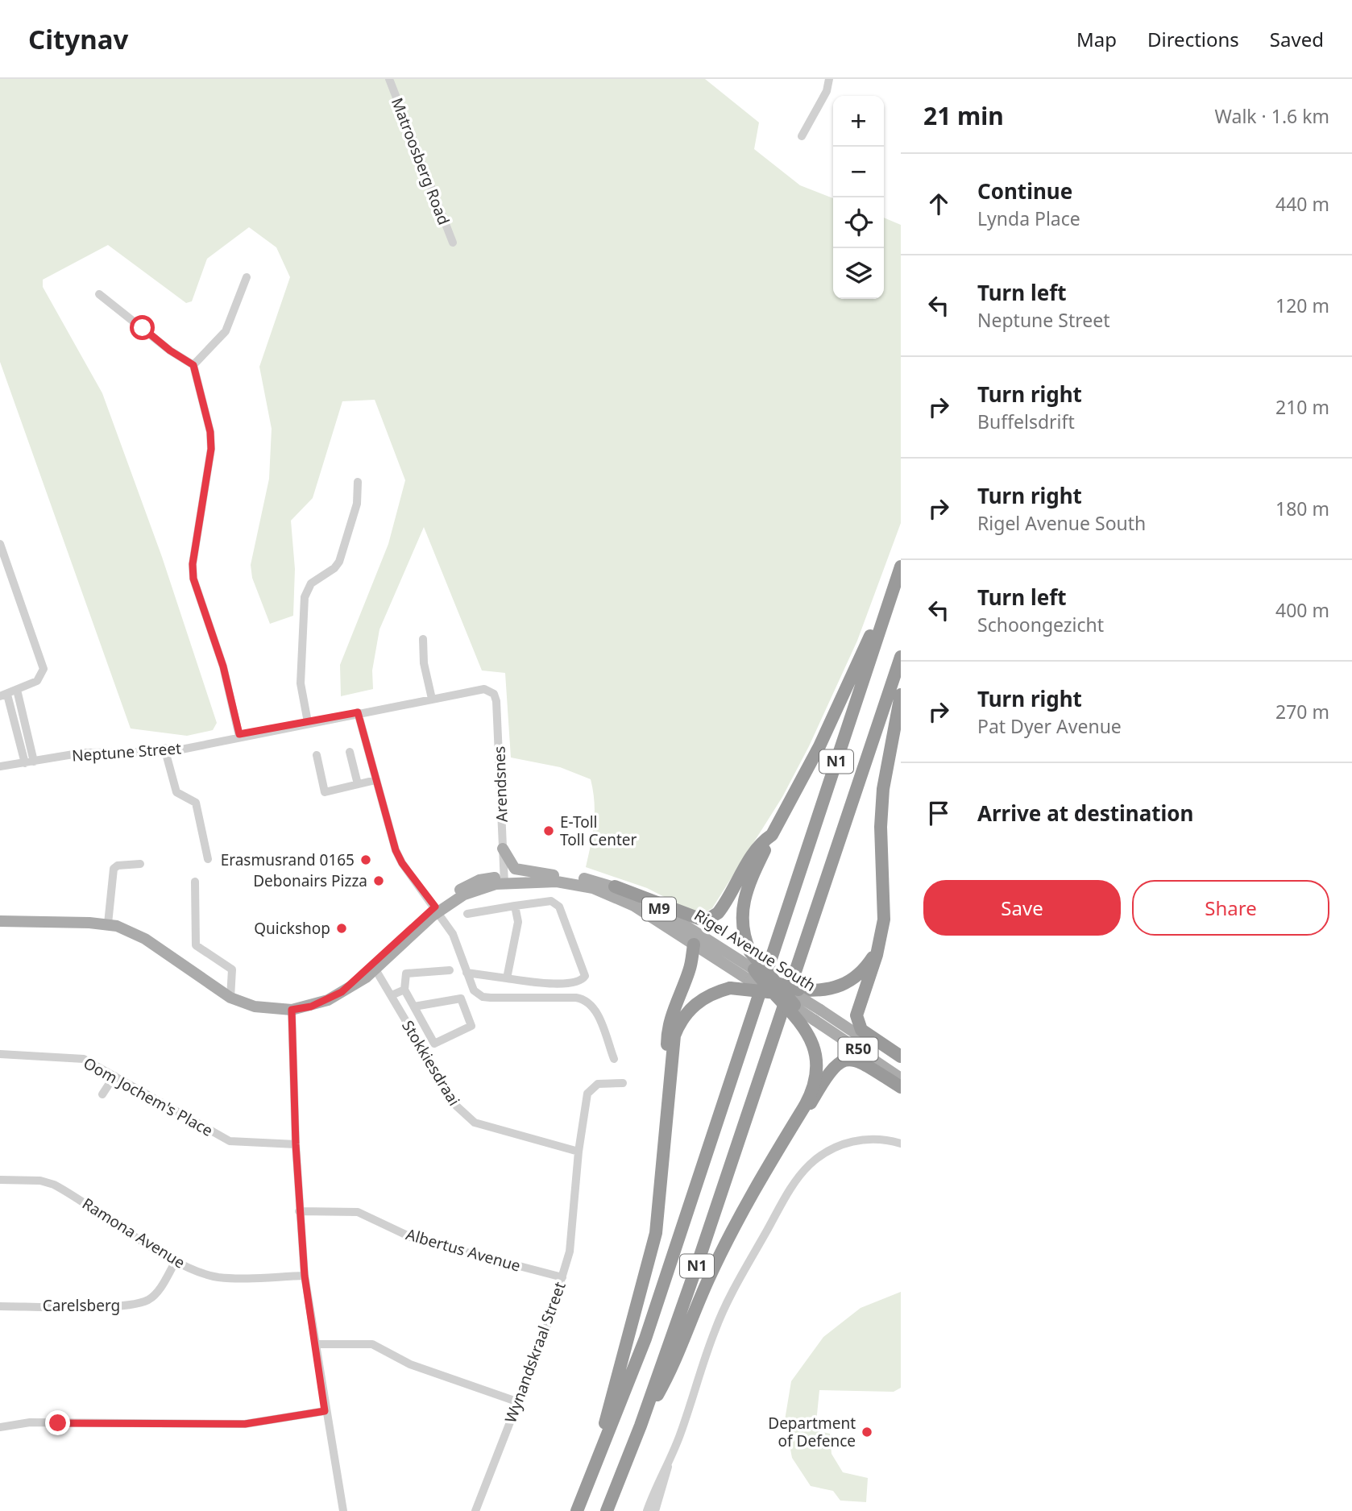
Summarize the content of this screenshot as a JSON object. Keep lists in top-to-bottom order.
{
  "streets": {
    "highway": ["N1"],
    "main road": ["M9", "Rigel Avenue South", "R50"],
    "street": [
      "Matroosberg Road",
      "Neptune Street",
      "Arendsnes",
      "Stokkiesdraai",
      "Oom Jochem's Place",
      "Ramona Avenue",
      "Albertus Avenue",
      "Carelsberg",
      "Wynandskraal Street"
    ]
  },
  "crossings": [
    ["Neptune Street", "Arendsnes"],
    ["Arendsnes", "Rigel Avenue South"],
    ["Rigel Avenue South", "Stokkiesdraai"],
    ["Stokkiesdraai", "Wynandskraal Street"],
    ["Ramona Avenue", "Carelsberg"],
    ["Albertus Avenue", "Wynandskraal Street"]
  ],
  "places": [
    "E-Toll Toll Center",
    "Erasmusrand 0165",
    "Debonairs Pizza",
    "Quickshop",
    "Department of Defence"
  ],
  "page": {
    "header": "Citynav",
    "nav": ["Map", "Directions", "Saved"],
    "heading": ["21 min", "Walk · 1.6 km"],
    "map_buttons": ["+", "−"],
    "list": [
      ["Continue", "Lynda Place", "440 m"],
      ["Turn left", "Neptune Street", "120 m"],
      ["Turn right", "Buffelsdrift", "210 m"],
      ["Turn right", "Rigel Avenue South", "180 m"],
      ["Turn left", "Schoongezicht", "400 m"],
      ["Turn right", "Pat Dyer Avenue", "270 m"],
      "Arrive at destination"
    ],
    "buttons": ["Save", "Share"]
  }
}
